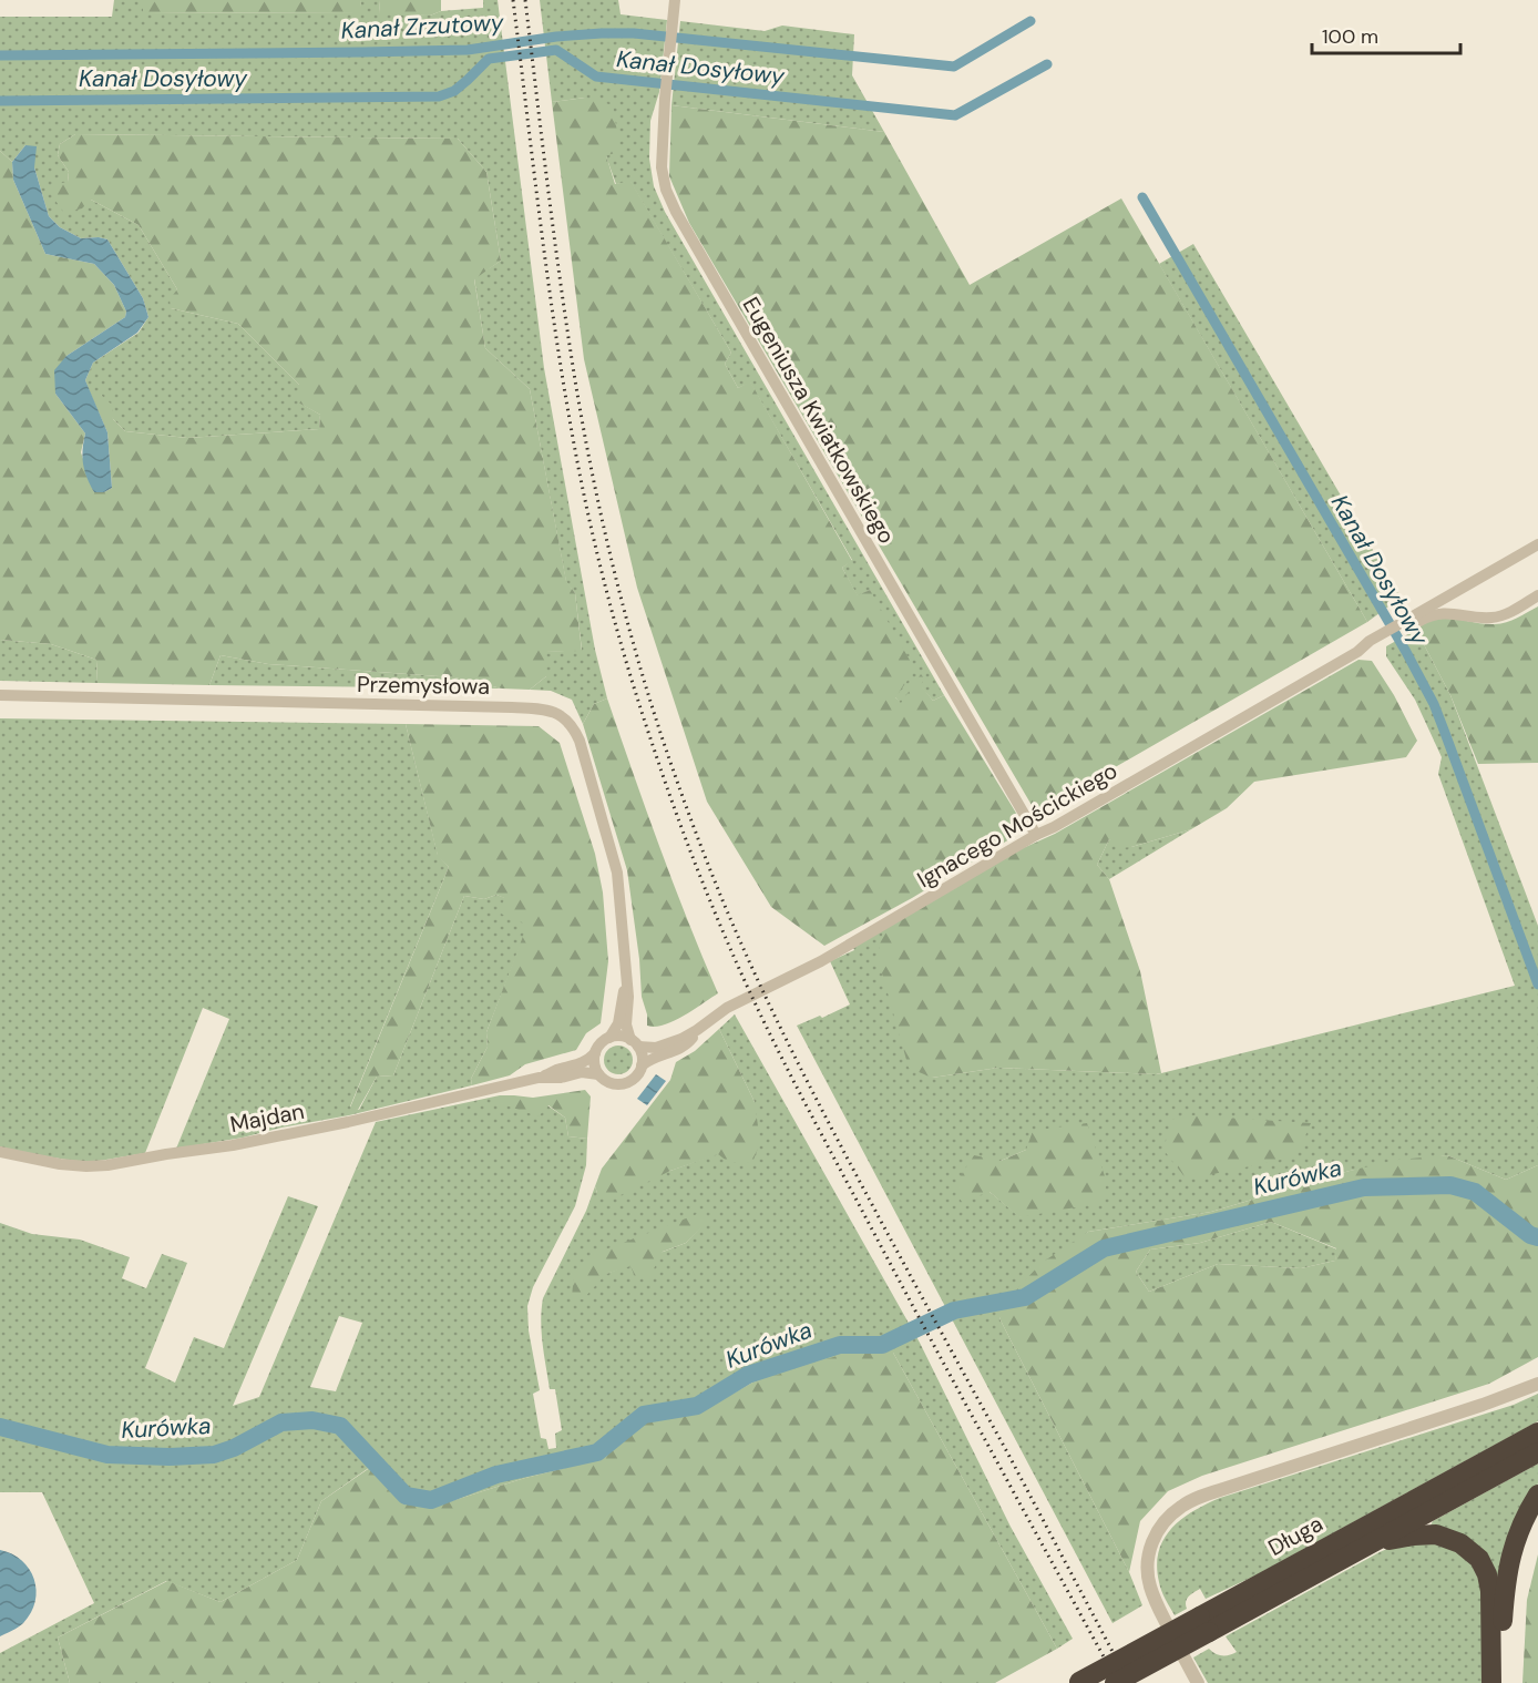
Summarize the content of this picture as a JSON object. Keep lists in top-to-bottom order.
{
  "streets": {
    "highway": ["Długa"],
    "street": [
      "Eugeniusza Kwiatkowskiego",
      "Przemysłowa",
      "Ignacego Mościckiego",
      "Majdan"
    ]
  },
  "crossings": [
    ["Eugeniusza Kwiatkowskiego", "Ignacego Mościckiego"],
    ["Przemysłowa", "Ignacego Mościckiego"],
    ["Przemysłowa", "Majdan"],
    ["Ignacego Mościckiego", "Majdan"]
  ],
  "water": ["Kanał Zrzutowy", "Kanał Dosyłowy", "Kurówka"],
  "scale_bar": "100 m"
}
